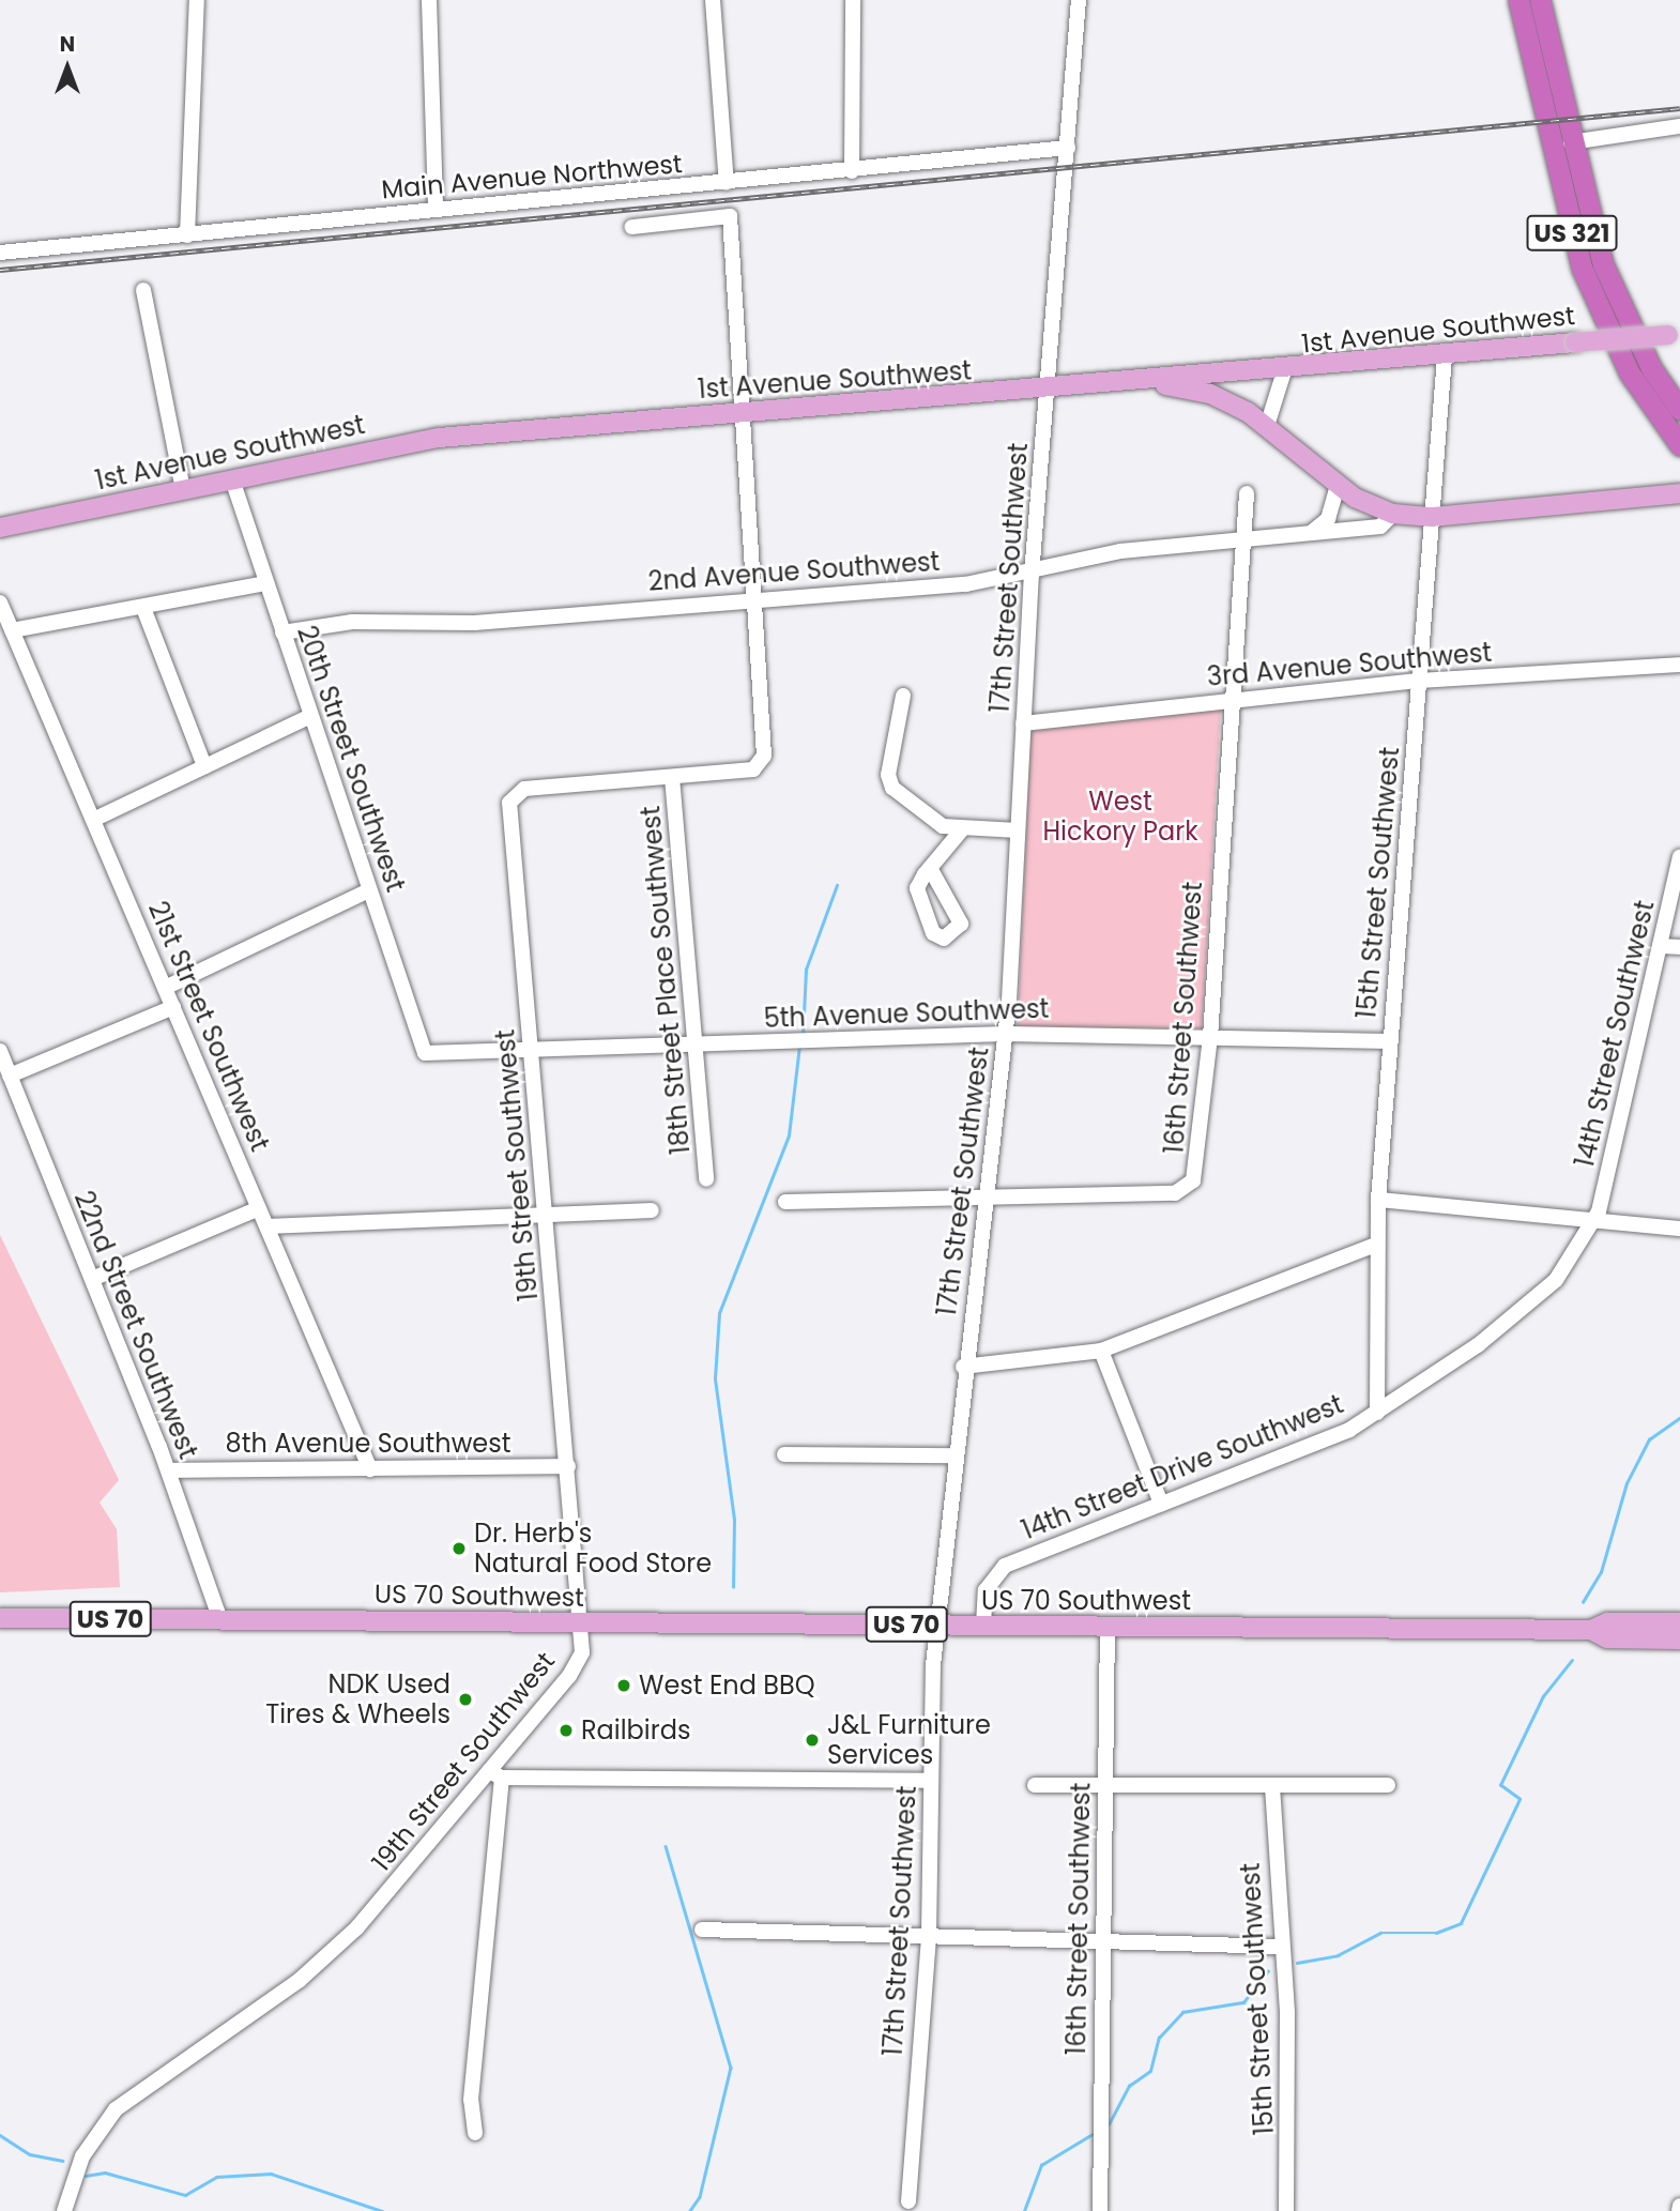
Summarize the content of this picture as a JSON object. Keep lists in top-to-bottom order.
{
  "streets": {
    "highway": ["US 321"],
    "main road": [
      "1st Avenue Southwest",
      "2nd Avenue Southwest",
      "US 70 Southwest",
      "US 70"
    ],
    "street": [
      "Main Avenue Northwest",
      "17th Street Southwest",
      "3rd Avenue Southwest",
      "20th Street Southwest",
      "15th Street Southwest",
      "18th Street Place Southwest",
      "5th Avenue Southwest",
      "16th Street Southwest",
      "21st Street Southwest",
      "14th Street Southwest",
      "19th Street Southwest",
      "22nd Street Southwest",
      "8th Avenue Southwest",
      "14th Street Drive Southwest"
    ]
  },
  "crossings": [
    ["Main Avenue Northwest", "17th Street Southwest"],
    ["1st Avenue Southwest", "2nd Avenue Southwest"],
    ["1st Avenue Southwest", "17th Street Southwest"],
    ["1st Avenue Southwest", "20th Street Southwest"],
    ["1st Avenue Southwest", "15th Street Southwest"],
    ["2nd Avenue Southwest", "17th Street Southwest"],
    ["2nd Avenue Southwest", "20th Street Southwest"],
    ["2nd Avenue Southwest", "15th Street Southwest"],
    ["2nd Avenue Southwest", "16th Street Southwest"],
    ["17th Street Southwest", "3rd Avenue Southwest"],
    ["17th Street Southwest", "5th Avenue Southwest"],
    ["17th Street Southwest", "16th Street Southwest"],
    ["17th Street Southwest", "US 70 Southwest"],
    ["3rd Avenue Southwest", "15th Street Southwest"],
    ["3rd Avenue Southwest", "16th Street Southwest"],
    ["20th Street Southwest", "5th Avenue Southwest"],
    ["15th Street Southwest", "5th Avenue Southwest"],
    ["15th Street Southwest", "14th Street Drive Southwest"],
    ["18th Street Place Southwest", "5th Avenue Southwest"],
    ["18th Street Place Southwest", "19th Street Southwest"],
    ["5th Avenue Southwest", "16th Street Southwest"],
    ["5th Avenue Southwest", "19th Street Southwest"],
    ["16th Street Southwest", "US 70 Southwest"],
    ["21st Street Southwest", "8th Avenue Southwest"],
    ["14th Street Southwest", "14th Street Drive Southwest"],
    ["19th Street Southwest", "8th Avenue Southwest"],
    ["19th Street Southwest", "US 70 Southwest"],
    ["22nd Street Southwest", "8th Avenue Southwest"],
    ["22nd Street Southwest", "US 70 Southwest"],
    ["22nd Street Southwest", "US 70"],
    ["14th Street Drive Southwest", "US 70 Southwest"],
    ["US 70 Southwest", "US 70"]
  ],
  "parks": ["West Hickory Park"],
  "places": [
    "Dr. Herb's Natural Food Store",
    "West End BBQ",
    "NDK Used Tires & Wheels",
    "Railbirds",
    "J&L Furniture Services"
  ],
  "north": "top"
}
